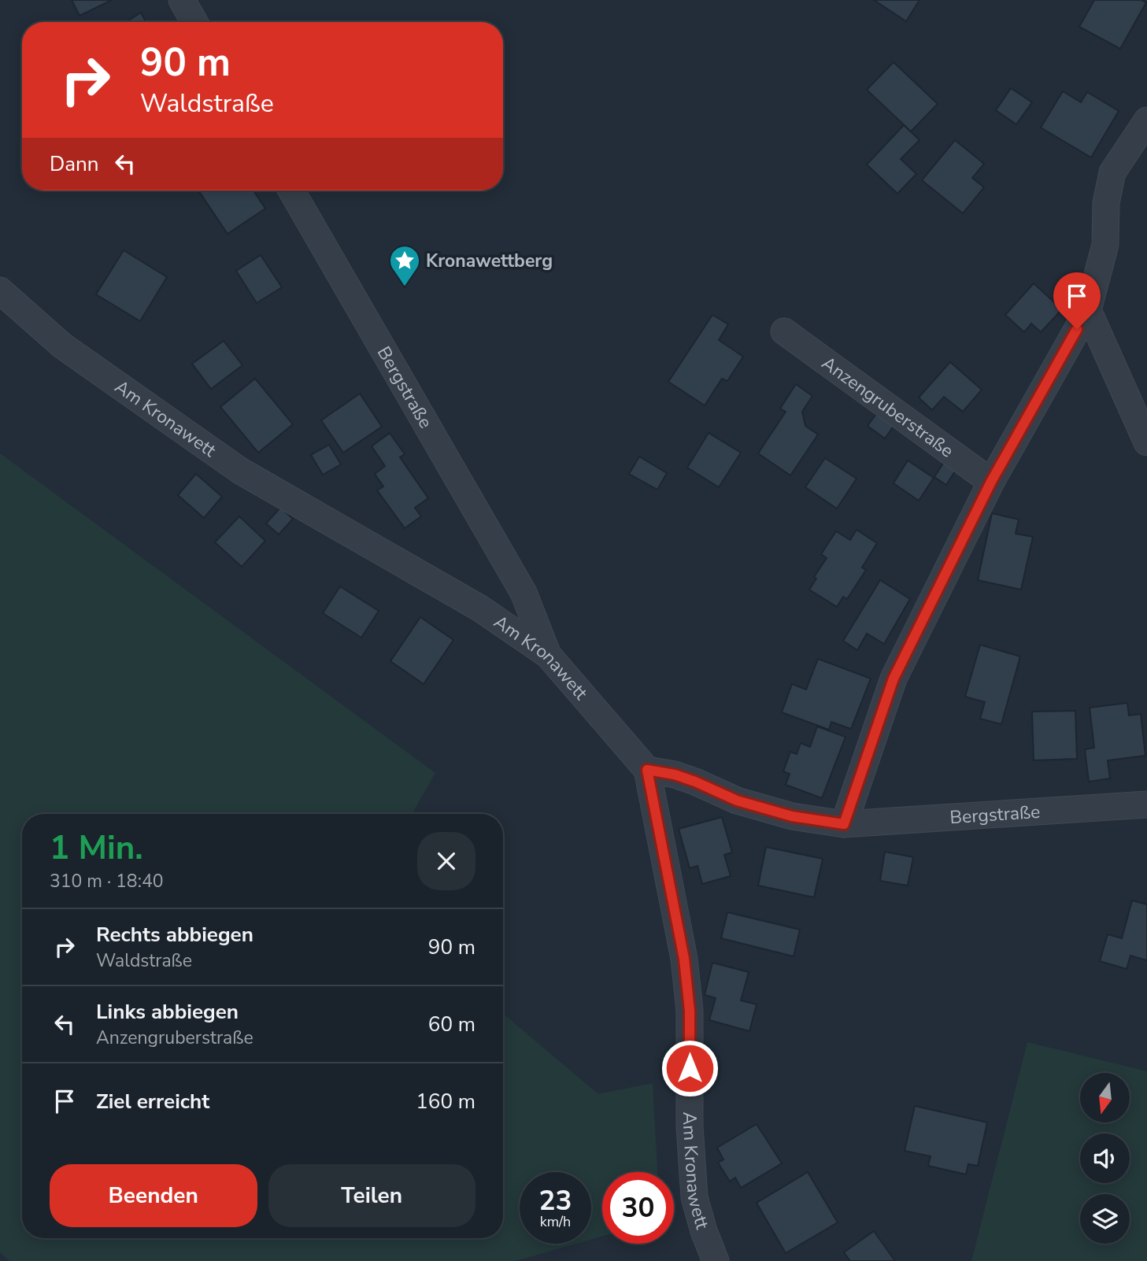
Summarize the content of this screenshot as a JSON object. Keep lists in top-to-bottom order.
{
  "streets": {
    "street": ["Bergstraße", "Anzengruberstraße", "Am Kronawett"]
  },
  "crossings": [
    ["Bergstraße", "Am Kronawett"]
  ],
  "places": {
    "place": ["Kronawettberg"]
  },
  "north": "bottom",
  "page": {
    "turn": ["90 m", "Waldstraße"],
    "then": "Dann",
    "heading": ["1 Min.", "310 m · 18:40"],
    "list": [
      {
        "name": "Rechts abbiegen",
        "note": "Waldstraße",
        "value": "90 m"
      },
      {
        "name": "Links abbiegen",
        "note": "Anzengruberstraße",
        "value": "60 m"
      },
      {
        "name": "Ziel erreicht",
        "value": "160 m"
      }
    ],
    "buttons": ["Beenden", "Teilen"],
    "speed": "23 km/h",
    "limit": "30"
  }
}
